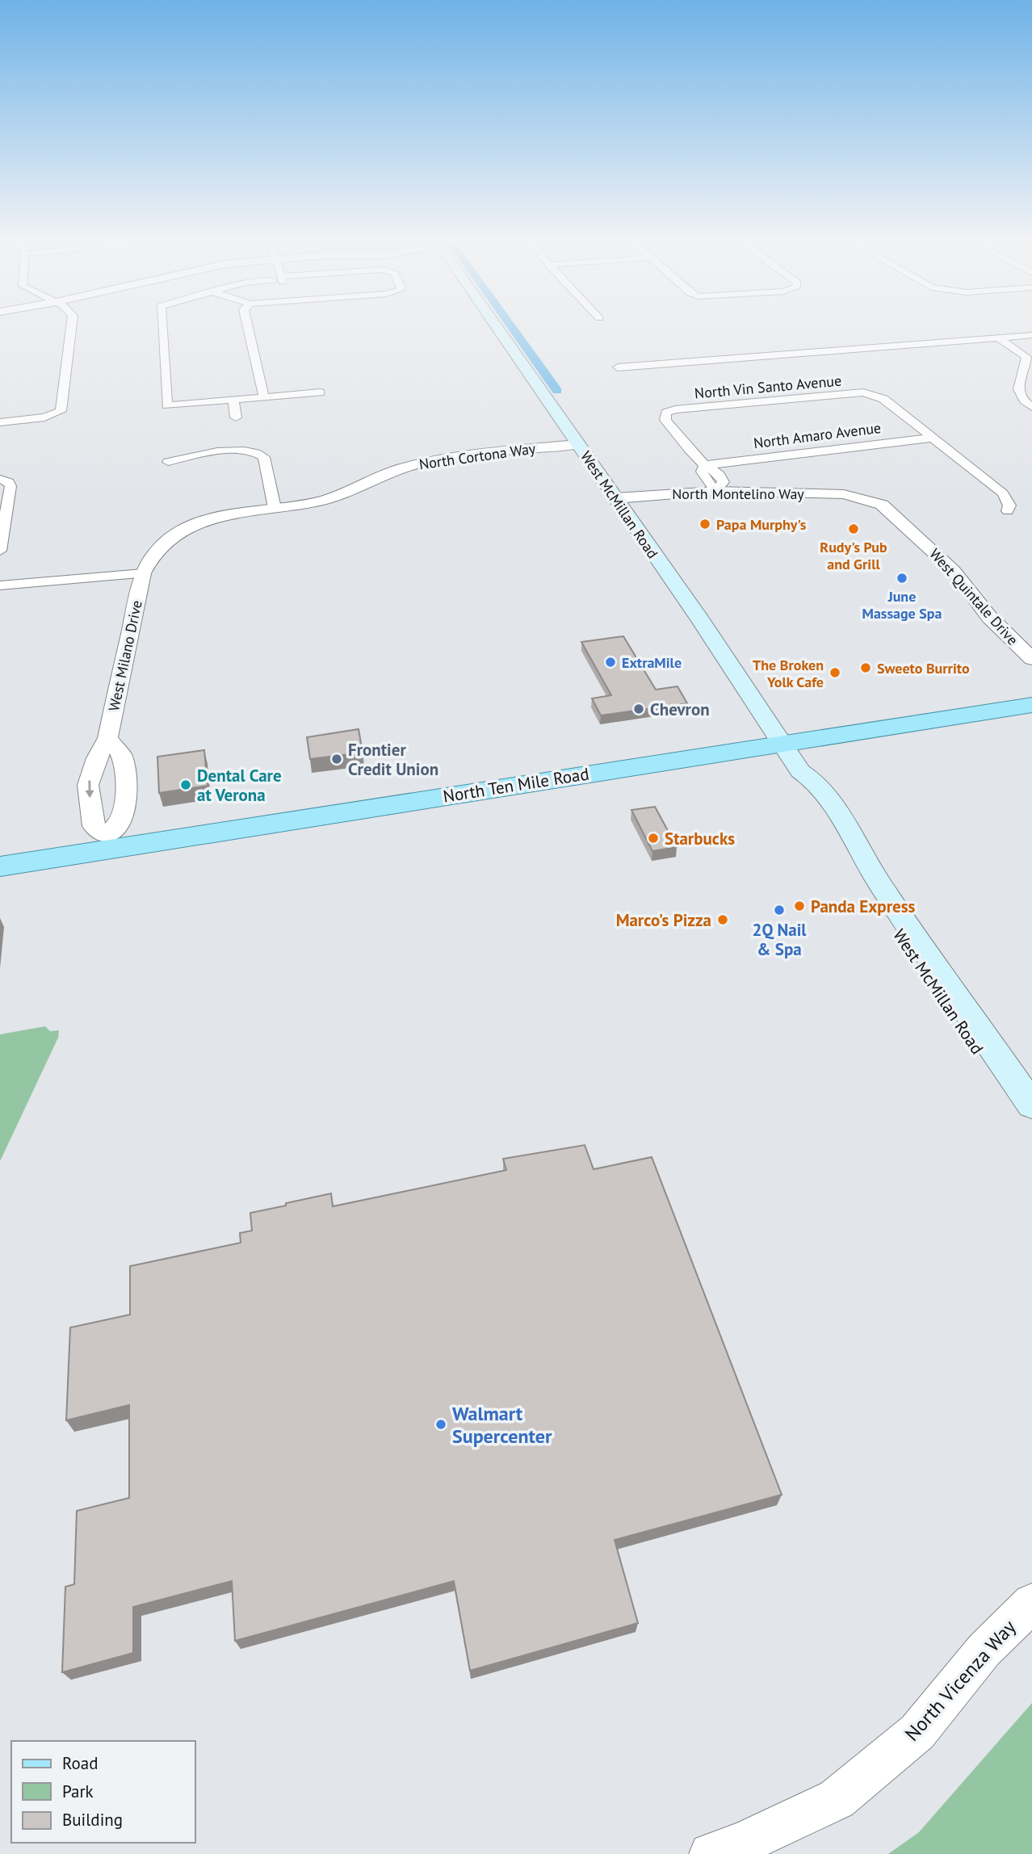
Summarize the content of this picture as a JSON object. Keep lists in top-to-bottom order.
{
  "streets": {
    "main road": ["West McMillan Road", "North Ten Mile Road"],
    "street": [
      "North Vin Santo Avenue",
      "North Amaro Avenue",
      "North Cortona Way",
      "North Montelino Way",
      "West Quintale Drive",
      "West Milano Drive",
      "North Vicenza Way"
    ]
  },
  "crossings": [
    ["North Vin Santo Avenue", "North Amaro Avenue"],
    ["North Cortona Way", "West McMillan Road"],
    ["North Cortona Way", "West Milano Drive"],
    ["North Montelino Way", "West McMillan Road"],
    ["North Montelino Way", "West Quintale Drive"],
    ["West McMillan Road", "North Ten Mile Road"],
    ["West Milano Drive", "North Ten Mile Road"]
  ],
  "places": [
    "Papa Murphy's",
    "Rudy's Pub and Grill",
    "June Massage Spa",
    "ExtraMile",
    "Sweeto Burrito",
    "The Broken Yolk Cafe",
    "Chevron",
    "Frontier Credit Union",
    "Dental Care at Verona",
    "Starbucks",
    "Panda Express",
    "2Q Nail & Spa",
    "Marco's Pizza",
    "Walmart Supercenter"
  ],
  "legend": ["Road", "Park", "Building"]
}
